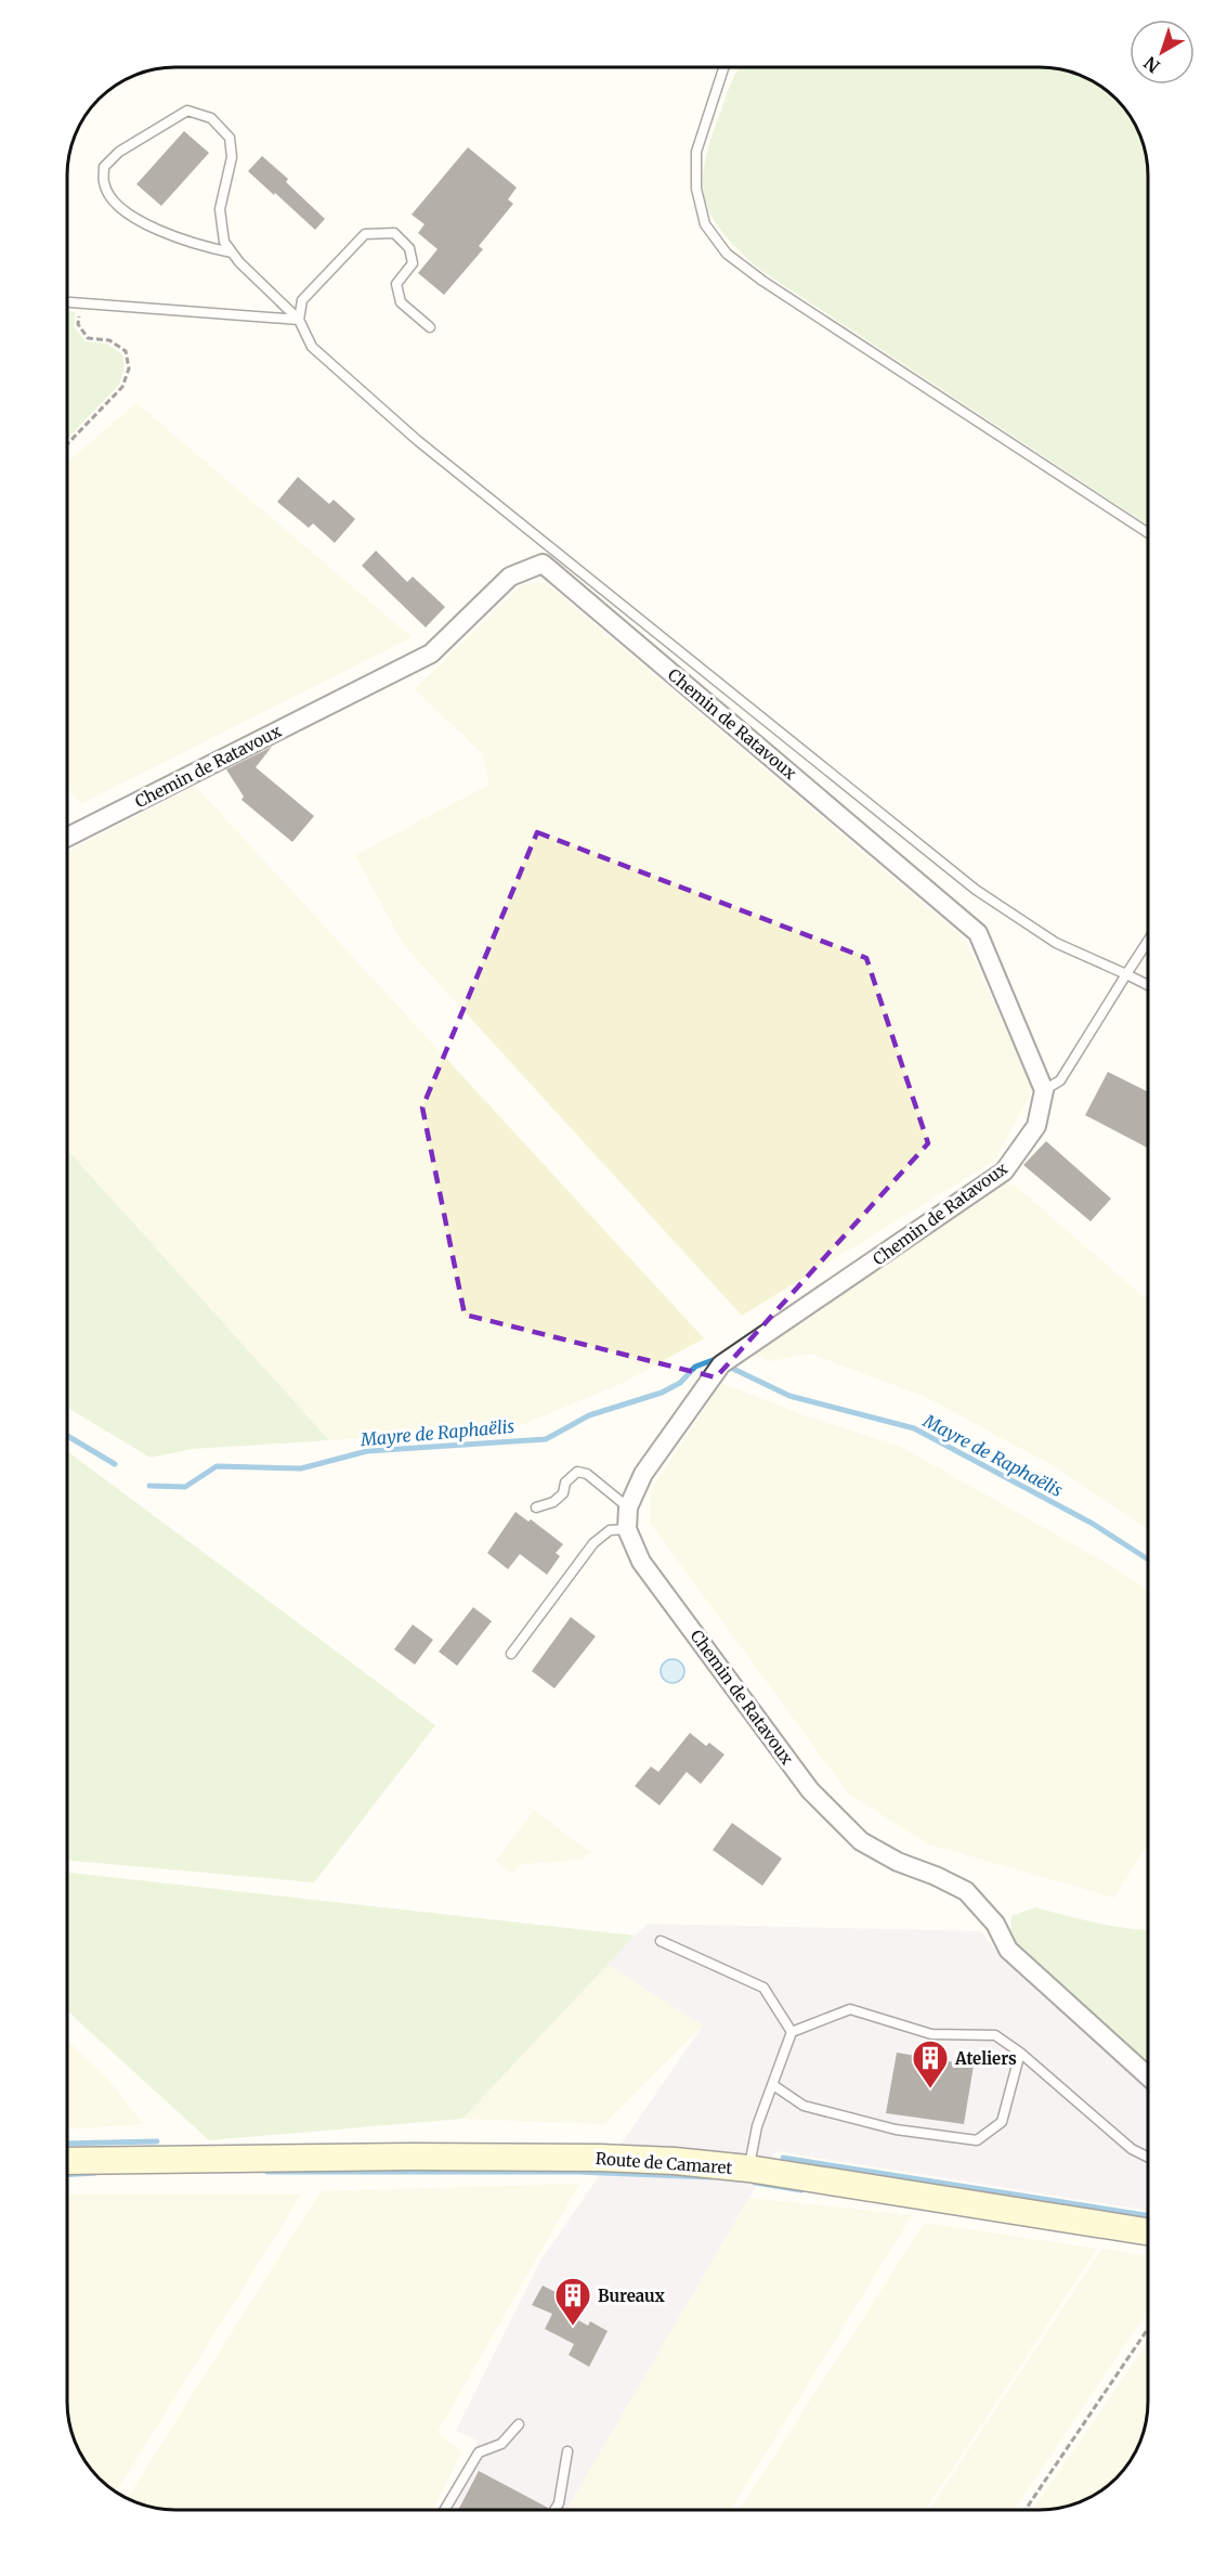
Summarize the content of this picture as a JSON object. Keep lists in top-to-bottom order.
{
  "streets": {
    "main road": ["Route de Camaret"],
    "street": ["Chemin de Ratavoux"]
  },
  "water": ["Mayre de Raphaëlis"],
  "places": {
    "building": ["Ateliers", "Bureaux"]
  },
  "north": "bottom left"
}
